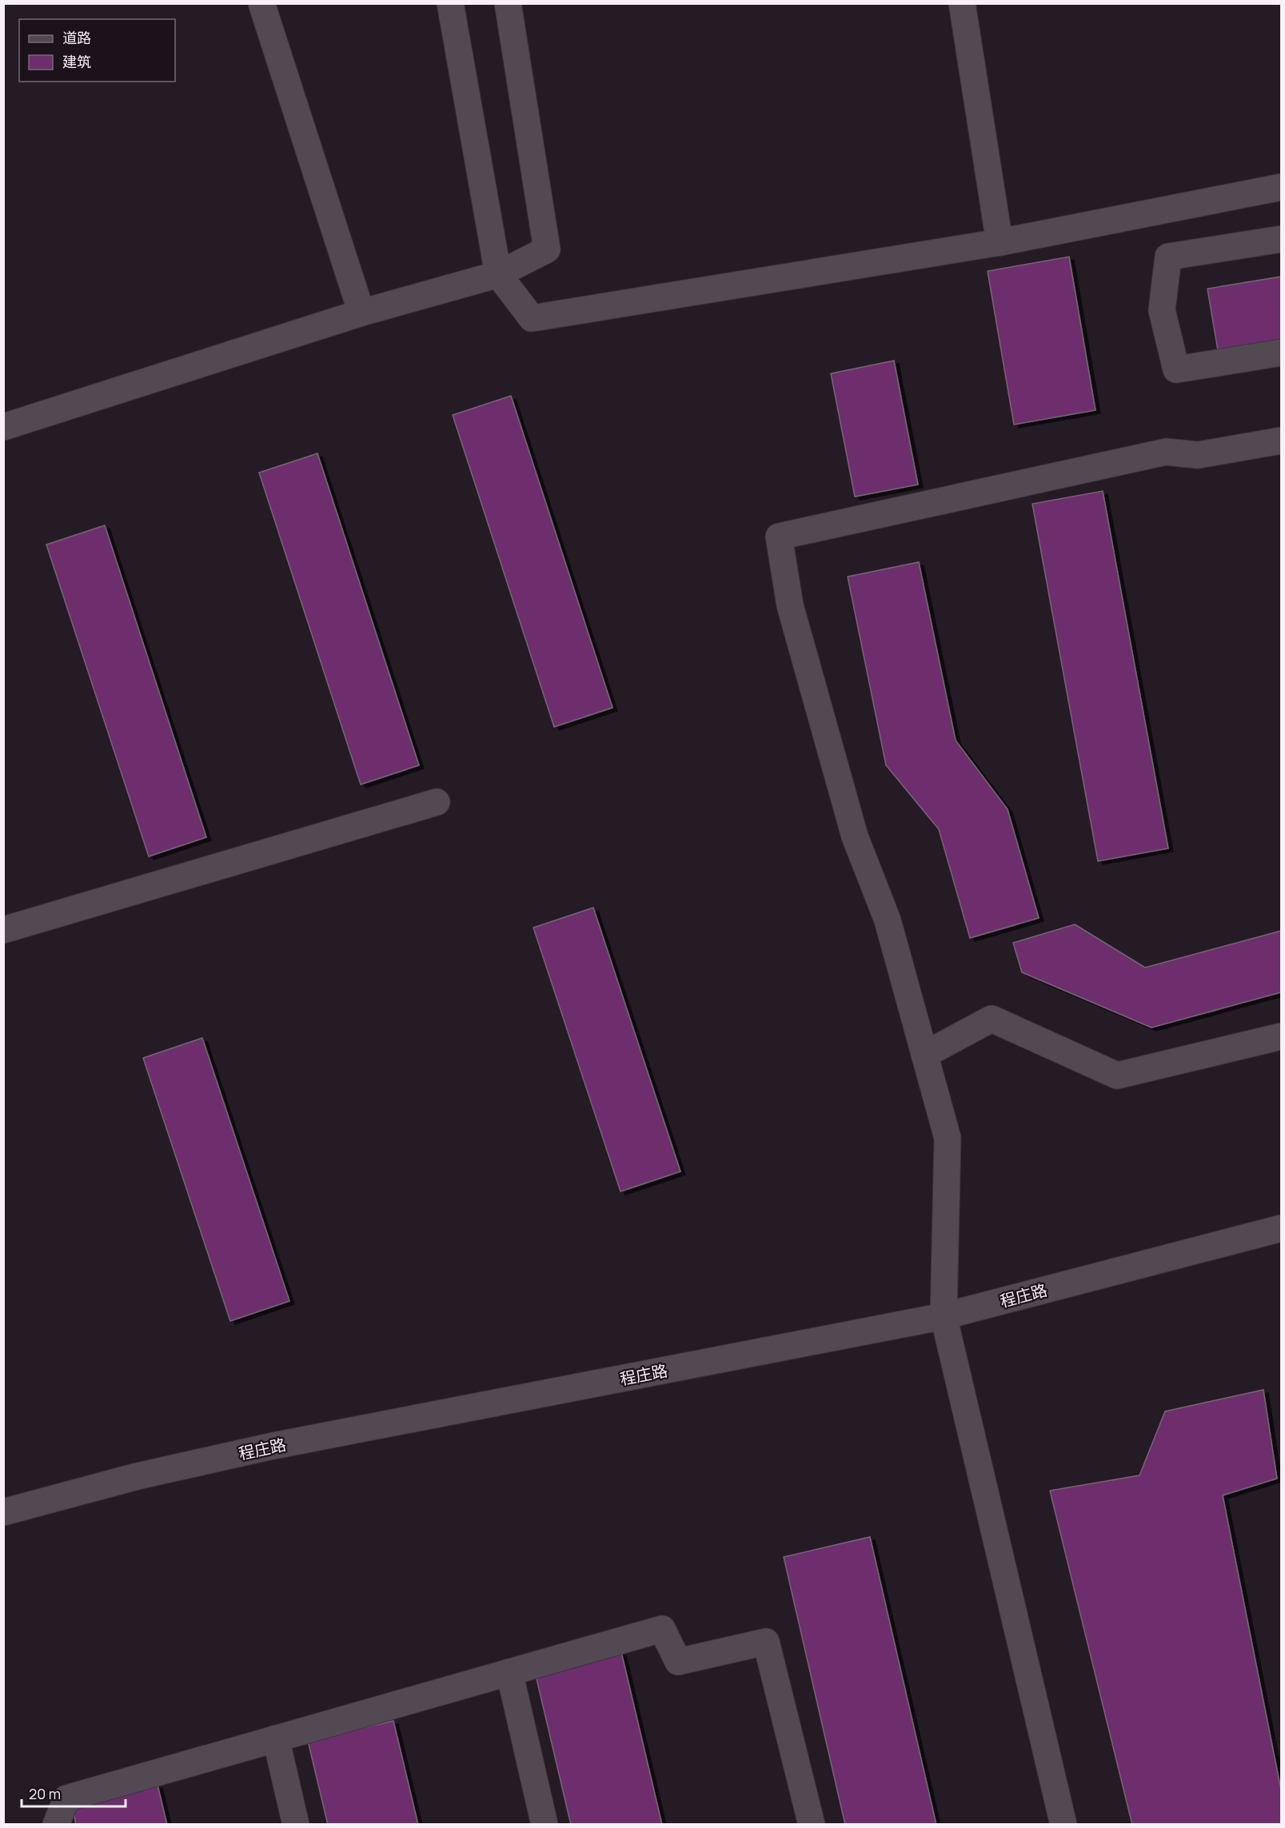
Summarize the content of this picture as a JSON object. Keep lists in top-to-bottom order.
{
  "streets": {
    "street": ["程庄路"]
  },
  "legend": ["道路", "建筑"],
  "scale_bar": "20 m"
}
